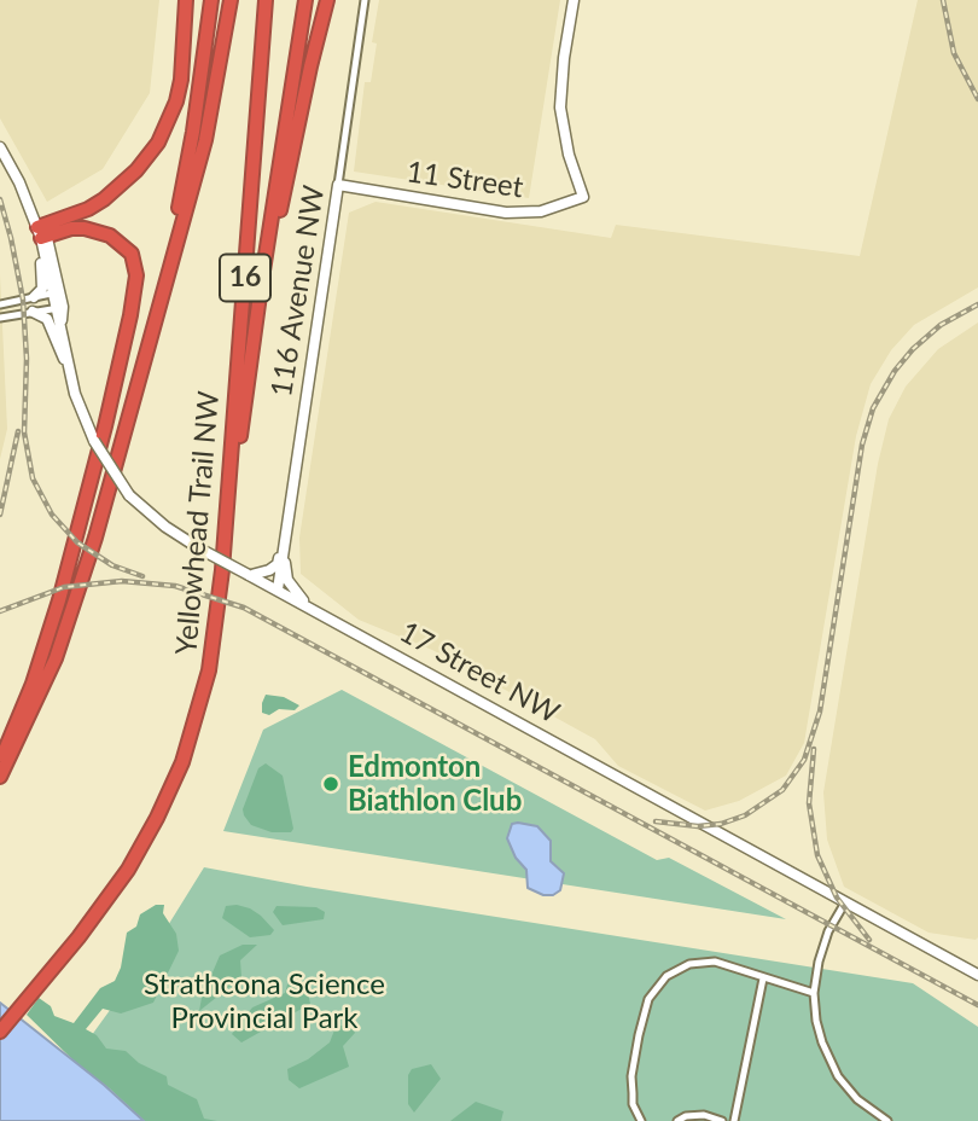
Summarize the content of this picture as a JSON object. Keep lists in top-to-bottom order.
{
  "streets": {
    "highway": ["16", "Yellowhead Trail NW"],
    "main road": ["11 Street", "116 Avenue NW", "17 Street NW"]
  },
  "crossings": [
    ["11 Street", "116 Avenue NW"],
    ["116 Avenue NW", "17 Street NW"]
  ],
  "parks": ["Strathcona Science Provincial Park"],
  "places": ["Edmonton Biathlon Club"]
}
